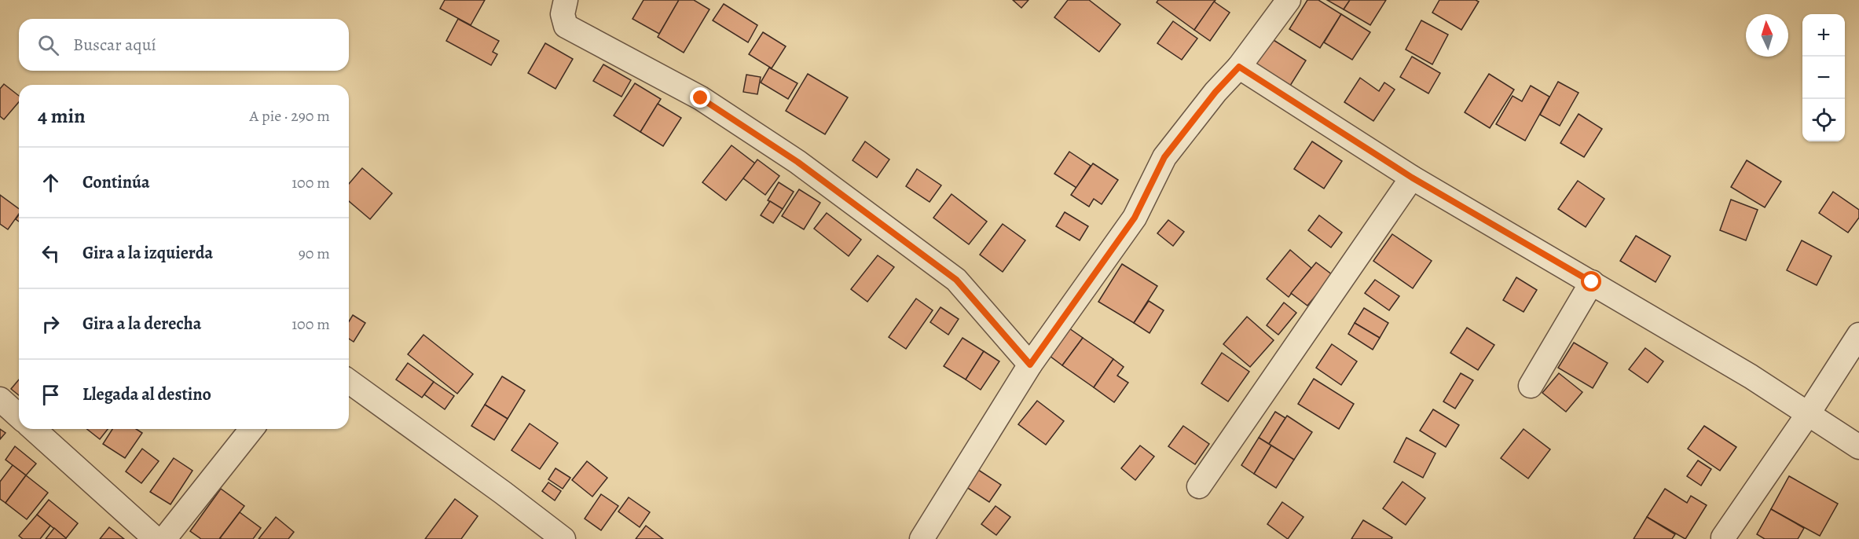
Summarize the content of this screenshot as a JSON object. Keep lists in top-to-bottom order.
{
  "north": "top",
  "page": {
    "map_buttons": ["+", "−"],
    "search": "Buscar aquí",
    "heading": ["4 min", "A pie · 290 m"],
    "list": [
      ["Continúa", "100 m"],
      ["Gira a la izquierda", "90 m"],
      ["Gira a la derecha", "100 m"],
      "Llegada al destino"
    ]
  }
}
